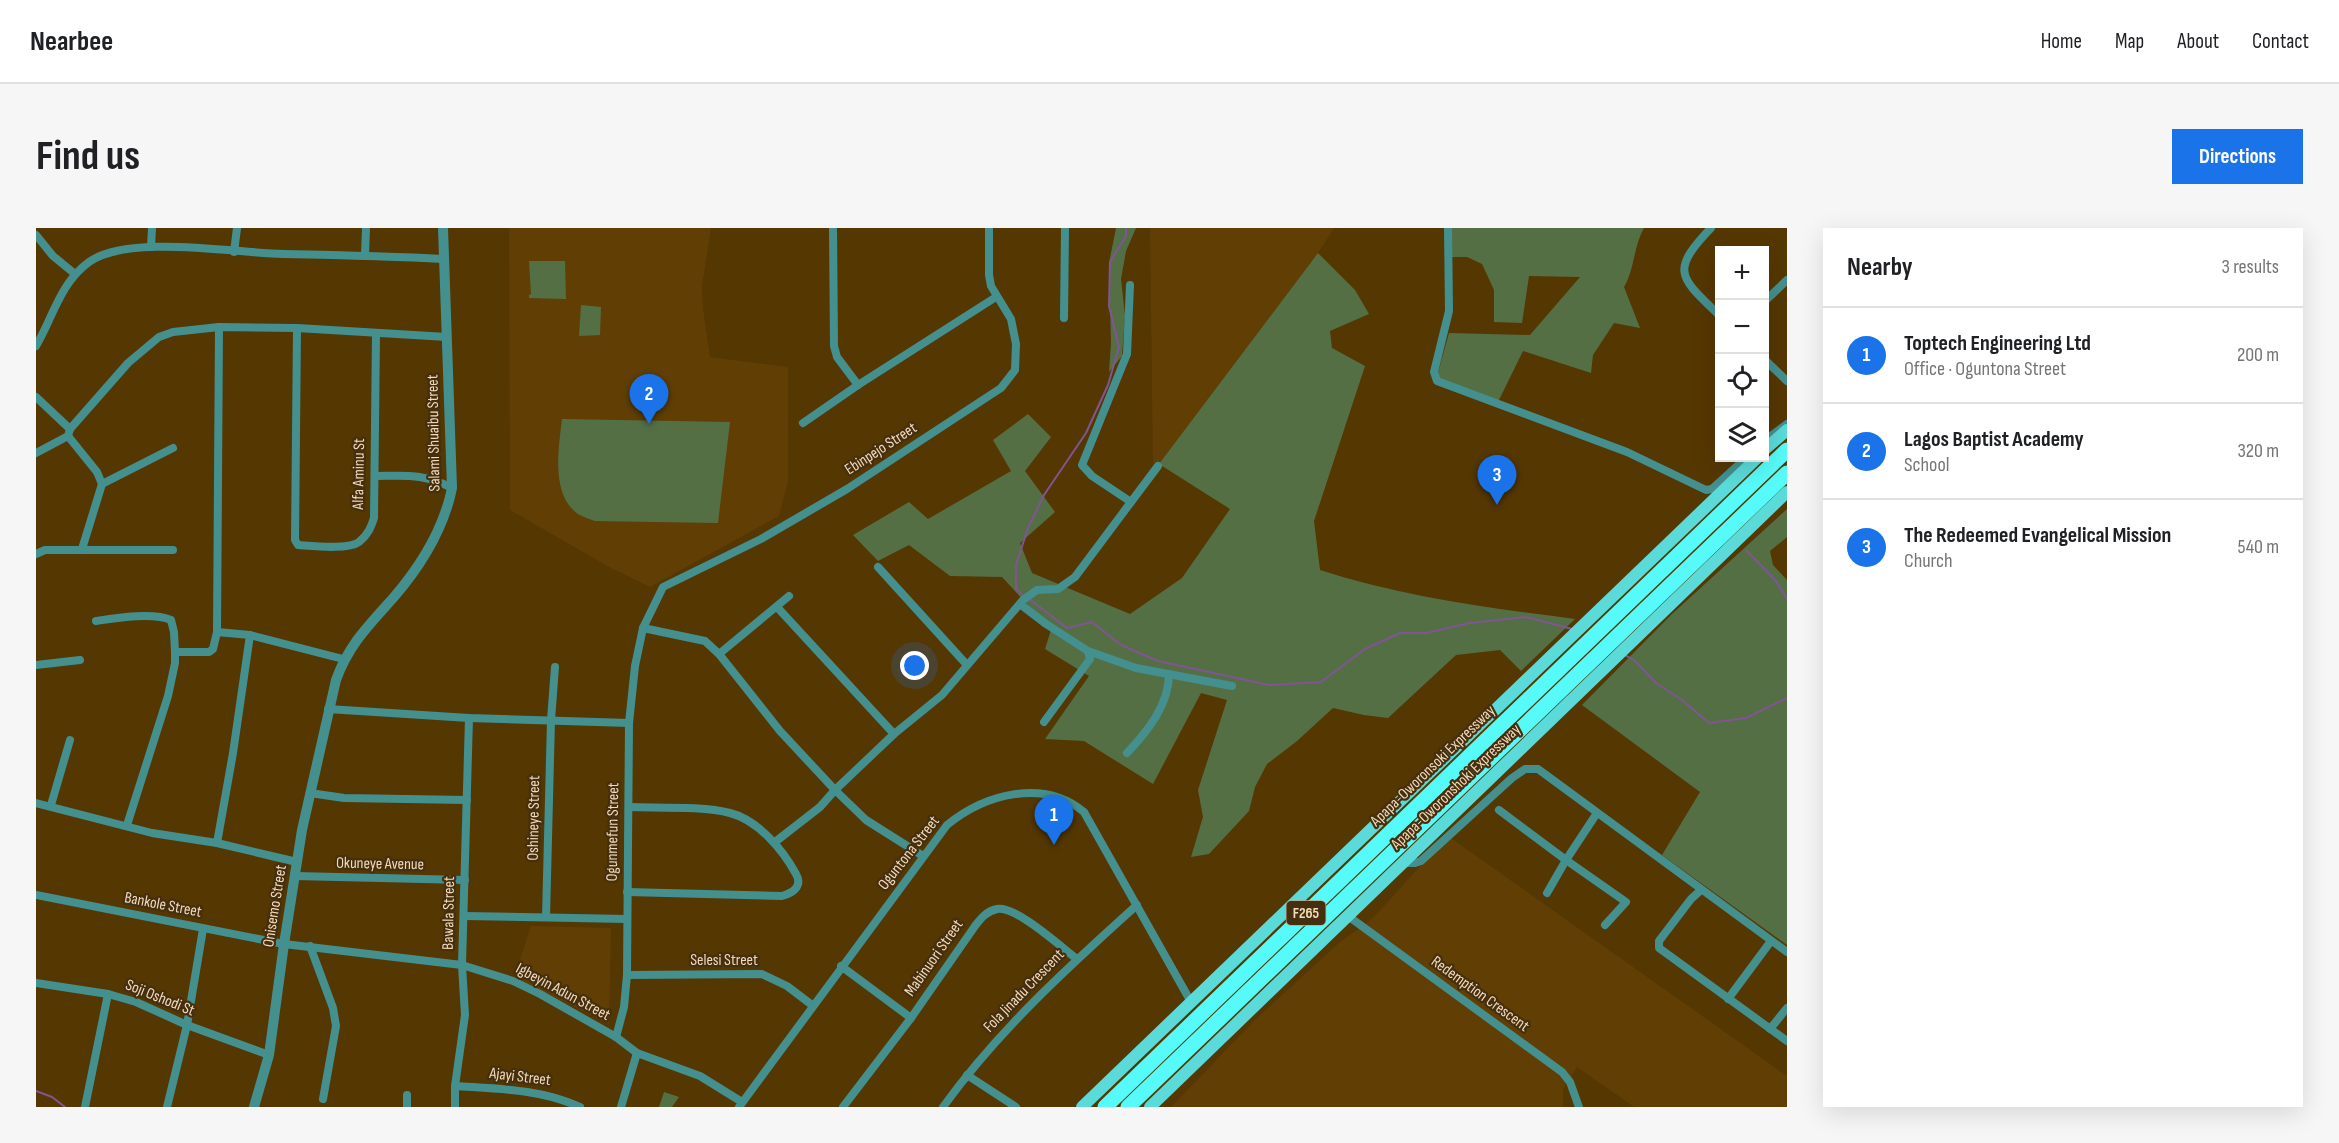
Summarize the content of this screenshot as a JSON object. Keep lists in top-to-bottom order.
{
  "streets": {
    "highway": ["Apapa-Oworonsoki Expressway", "F265"],
    "main road": ["Apapa-Oworonshoki Expressway"],
    "street": [
      "Salami Shuaibu Street",
      "Ebinpejo Street",
      "Alfa Aminu St",
      "Oshineye Street",
      "Ogunmefun Street",
      "Oguntona Street",
      "Okuneye Avenue",
      "Bankole Street",
      "Onisemo Street",
      "Bawala Street",
      "Mabinuori Street",
      "Selesi Street",
      "Fola Jinadu Crescent",
      "Igbeyin Adun Street",
      "Redemption Crescent",
      "Soji Oshodi St",
      "Ajayi Street"
    ]
  },
  "crossings": [
    ["Salami Shuaibu Street", "Onisemo Street"],
    ["Ebinpejo Street", "Ogunmefun Street"],
    ["Apapa-Oworonsoki Expressway", "Apapa-Oworonshoki Expressway"],
    ["Apapa-Oworonsoki Expressway", "Oguntona Street"],
    ["Apapa-Oworonshoki Expressway", "Redemption Crescent"],
    ["Ogunmefun Street", "Selesi Street"],
    ["Ogunmefun Street", "Igbeyin Adun Street"],
    ["Oguntona Street", "Selesi Street"],
    ["Oguntona Street", "Fola Jinadu Crescent"],
    ["Oguntona Street", "Igbeyin Adun Street"],
    ["Okuneye Avenue", "Onisemo Street"],
    ["Okuneye Avenue", "Bawala Street"],
    ["Bankole Street", "Onisemo Street"],
    ["Bankole Street", "Igbeyin Adun Street"],
    ["Onisemo Street", "Igbeyin Adun Street"],
    ["Onisemo Street", "Soji Oshodi St"],
    ["Bawala Street", "Igbeyin Adun Street"],
    ["Bawala Street", "Ajayi Street"],
    ["Mabinuori Street", "Fola Jinadu Crescent"]
  ],
  "page": {
    "header": "Nearbee",
    "nav": [
      "Home",
      "Map",
      "About",
      "Contact"
    ],
    "buttons": "Directions",
    "title": "Find us",
    "heading": ["Nearby", "3 results"],
    "map_buttons": ["+", "−"],
    "list": [
      {
        "mark": "1",
        "name": "Toptech Engineering Ltd",
        "note": "Office · Oguntona Street",
        "value": "200 m"
      },
      {
        "mark": "2",
        "name": "Lagos Baptist Academy",
        "note": "School",
        "value": "320 m"
      },
      {
        "mark": "3",
        "name": "The Redeemed Evangelical Mission",
        "note": "Church",
        "value": "540 m"
      }
    ],
    "pins": ["2", "3", "1"]
  }
}
